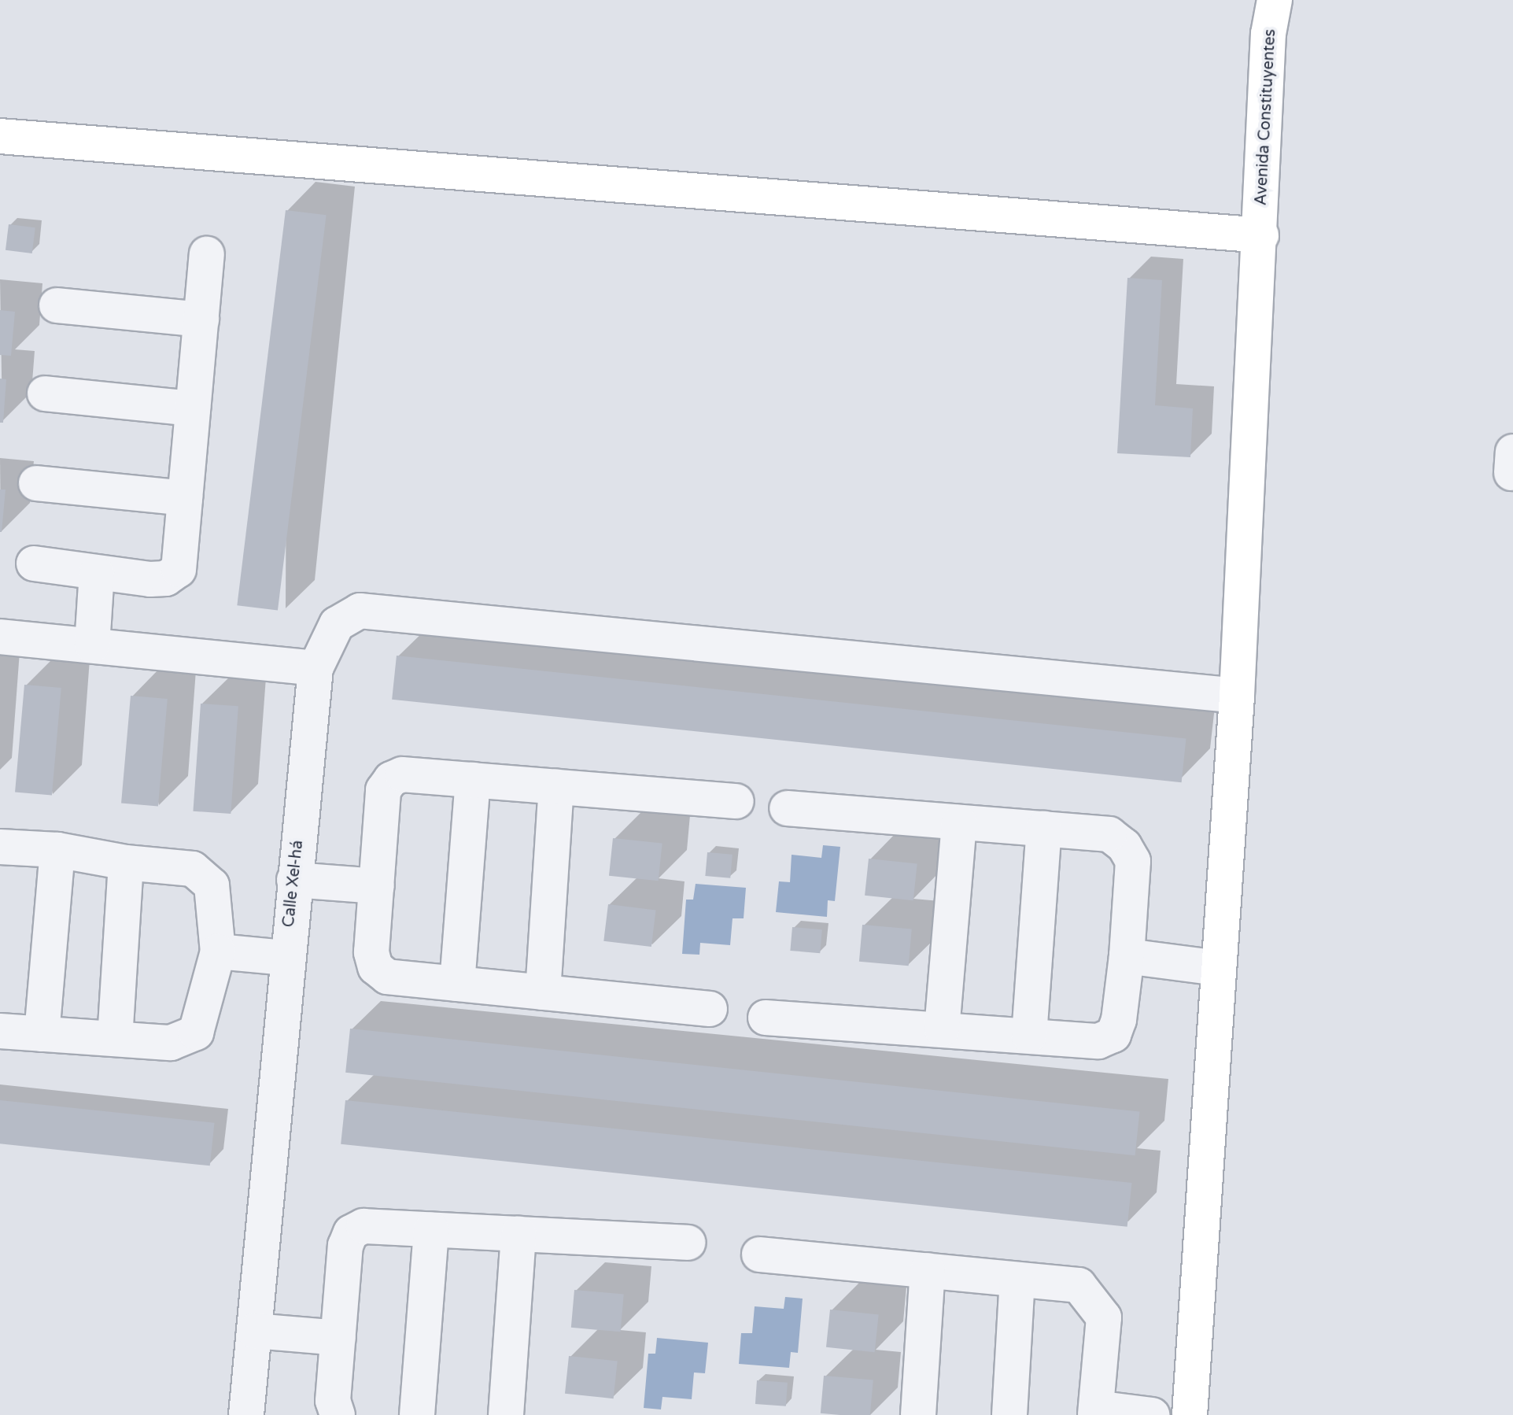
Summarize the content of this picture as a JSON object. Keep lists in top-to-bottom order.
{
  "streets": {
    "main road": ["Avenida Constituyentes"],
    "street": ["Calle Xel-há"]
  }
}
